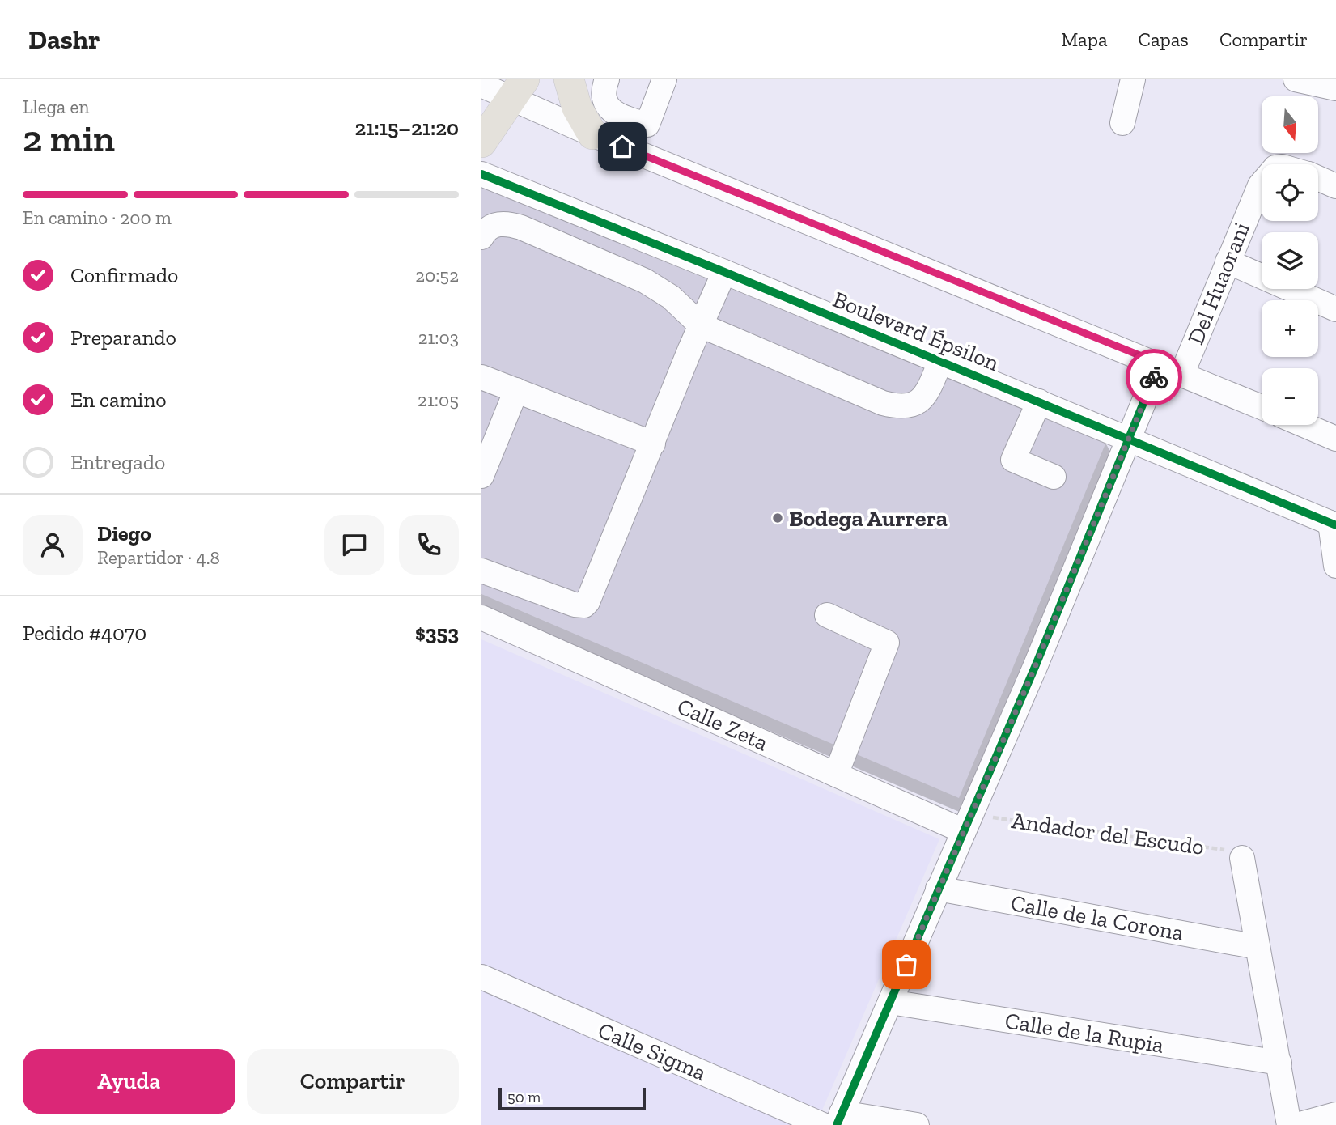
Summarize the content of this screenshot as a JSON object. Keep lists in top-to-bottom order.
{
  "streets": {
    "street": [
      "Del Huaorani",
      "Boulevard Épsilon",
      "Calle Zeta",
      "Calle de la Corona",
      "Calle de la Rupia",
      "Calle Sigma"
    ],
    "path": ["Andador del Escudo"]
  },
  "crossings": [
    ["Calle Zeta", "Andador del Escudo"]
  ],
  "places": ["Bodega Aurrera"],
  "scale_bar": "50 m",
  "north": "bottom",
  "page": {
    "header": "Dashr",
    "nav": ["Mapa", "Capas", "Compartir"],
    "heading": ["2 min", "Llega en", "21:15–21:20"],
    "panel": [
      "Diego",
      "Repartidor · 4.8",
      "Pedido #4070",
      "$353"
    ],
    "map_buttons": ["+", "−"],
    "bar": "En camino · 200 m",
    "list": [
      ["Confirmado", "20:52"],
      ["Preparando", "21:03"],
      ["En camino", "21:05"],
      "Entregado"
    ],
    "buttons": ["Ayuda", "Compartir"],
    "scale": "50 m"
  }
}
